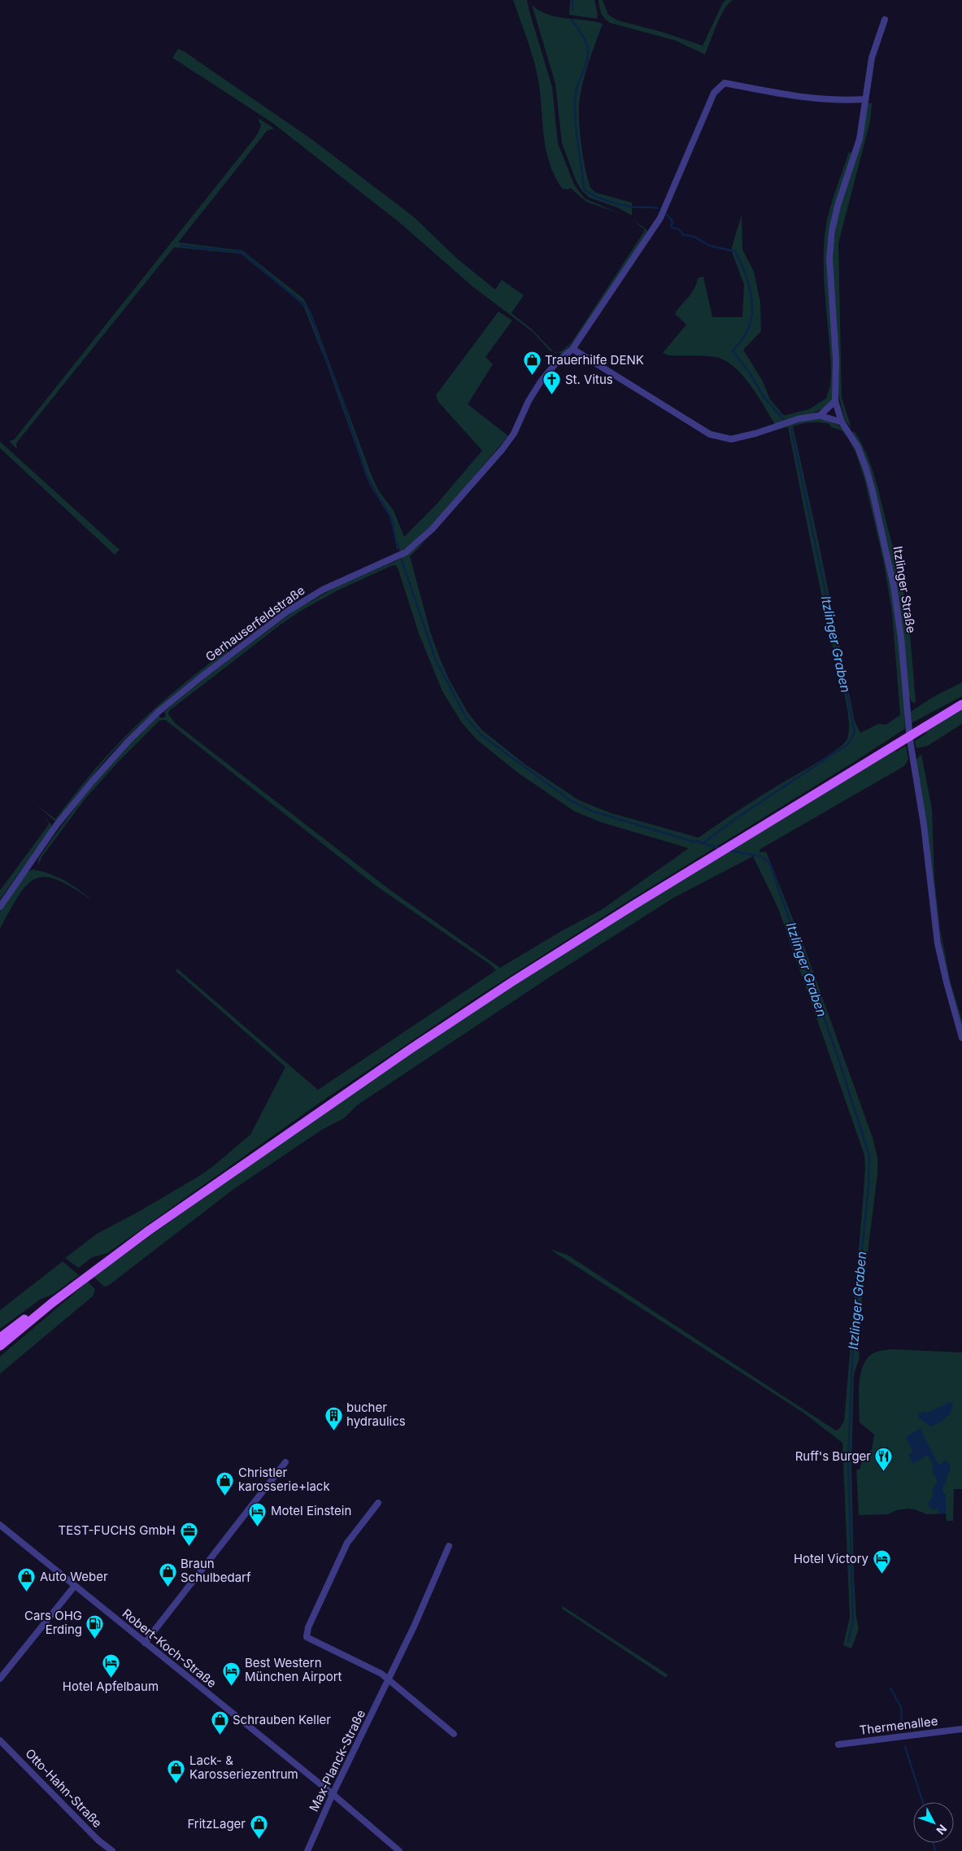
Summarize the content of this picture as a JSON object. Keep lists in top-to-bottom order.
{
  "streets": {
    "street": [
      "Itzlinger Straße",
      "Gerhauserfeldstraße",
      "Robert-Koch-Straße",
      "Thermenallee",
      "Max-Planck-Straße",
      "Otto-Hahn-Straße"
    ]
  },
  "crossings": [
    ["Itzlinger Straße", "Gerhauserfeldstraße"],
    ["Robert-Koch-Straße", "Max-Planck-Straße"]
  ],
  "water": ["Itzlinger Graben"],
  "places": {
    "shop": [
      "Trauerhilfe DENK",
      "Christler karosserie+lack",
      "Braun Schulbedarf",
      "Auto Weber",
      "Schrauben Keller",
      "Lack- & Karosseriezentrum",
      "FritzLager"
    ],
    "church": ["St. Vitus"],
    "building": ["bucher hydraulics"],
    "restaurant": ["Ruff's Burger"],
    "hotel": [
      "Motel Einstein",
      "Hotel Victory",
      "Hotel Apfelbaum",
      "Best Western München Airport"
    ],
    "office": ["TEST-FUCHS GmbH"],
    "fuel station": ["Cars OHG Erding"]
  },
  "north": "bottom right"
}
